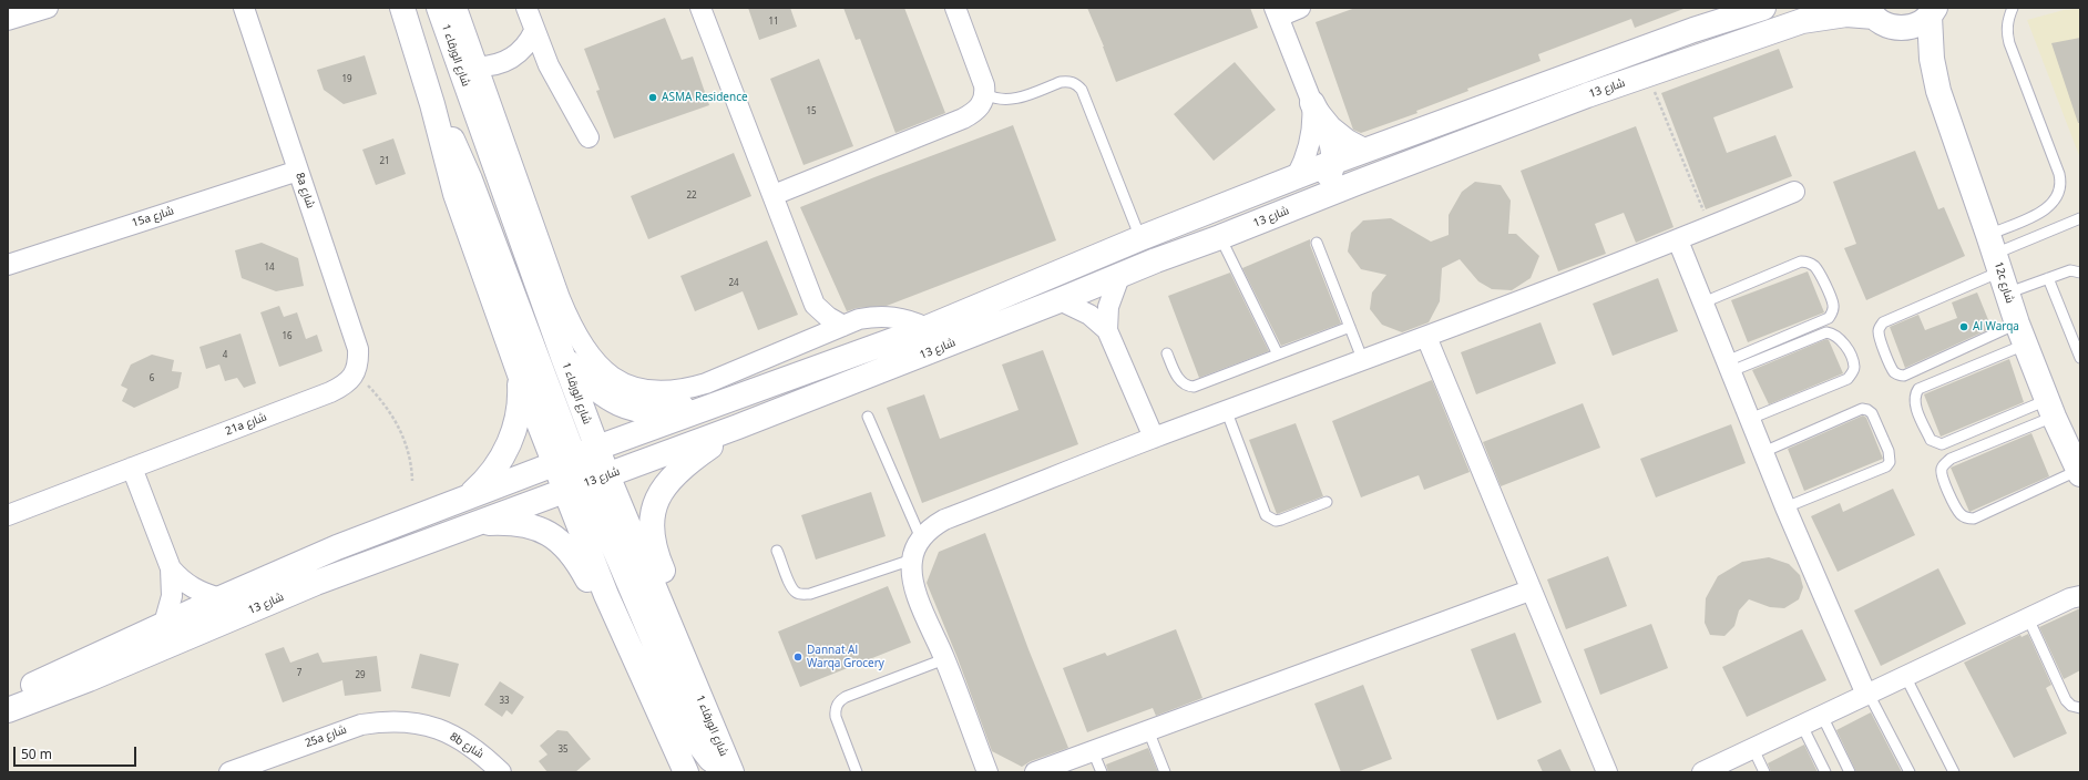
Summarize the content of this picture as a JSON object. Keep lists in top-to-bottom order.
{
  "streets": {
    "street": [
      "شارع الورقاء 1",
      "شارع 13",
      "8a شارع",
      "15a شارع",
      "12c شارع",
      "21a شارع",
      "25a شارع",
      "8b شارع"
    ]
  },
  "crossings": [
    ["شارع الورقاء 1", "شارع 13"],
    ["8a شارع", "15a شارع"],
    ["8a شارع", "21a شارع"],
    ["25a شارع", "8b شارع"]
  ],
  "places": ["ASMA Residence", "Al Warqa", "Dannat Al Warqa Grocery"],
  "house_numbers": [
    "11",
    "19",
    "15",
    "21",
    "22",
    "14",
    "24",
    "16",
    "4",
    "6",
    "7",
    "29",
    "33",
    "35"
  ],
  "scale_bar": "50 m"
}
